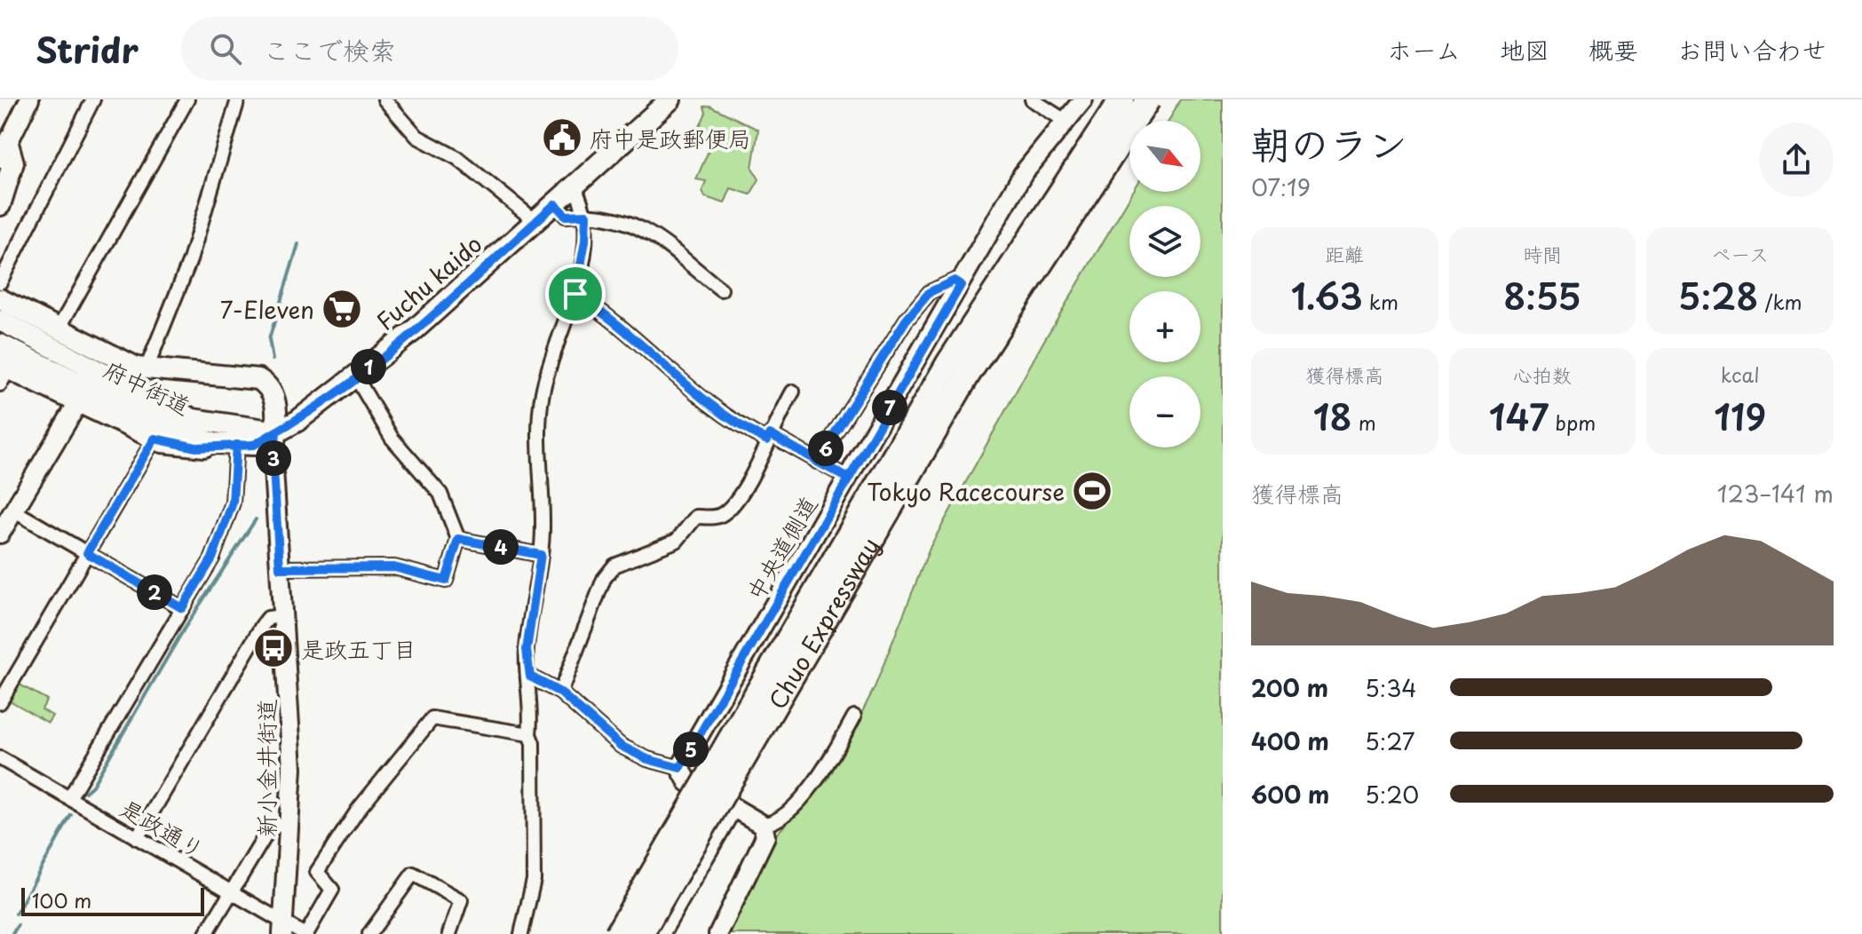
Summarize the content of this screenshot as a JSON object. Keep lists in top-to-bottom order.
{
  "streets": {
    "highway": ["Chuo Expressway"],
    "main road": ["Fuchu kaido", "府中街道"],
    "street": ["中央道側道", "新小金井街道", "是政通り"]
  },
  "crossings": [
    ["Fuchu kaido", "府中街道"],
    ["Fuchu kaido", "新小金井街道"],
    ["府中街道", "新小金井街道"],
    ["新小金井街道", "是政通り"]
  ],
  "places": {
    "public building": ["府中是政郵便局"],
    "supermarket": ["7-Eleven"],
    "sports": ["Tokyo Racecourse"],
    "bus stop": ["是政五丁目"]
  },
  "scale_bar": "100 m",
  "north": "bottom right",
  "page": {
    "header": "Stridr",
    "search": "ここで検索",
    "nav": [
      "ホーム",
      "地図",
      "概要",
      "お問い合わせ"
    ],
    "heading": ["朝のラン", "07:19"],
    "map_buttons": ["+", "−"],
    "stats": [
      ["距離", "1.63 km"],
      ["時間", "8:55"],
      ["ペース", "5:28 /km"],
      ["獲得標高", "18 m"],
      ["心拍数", "147 bpm"],
      ["kcal", "119"]
    ],
    "pins": [
      "1",
      "7",
      "6",
      "3",
      "4",
      "2",
      "5"
    ],
    "chart": ["獲得標高", "123–141 m"],
    "list": [
      {
        "name": "200 m",
        "note": "5:34"
      },
      {
        "name": "400 m",
        "note": "5:27"
      },
      {
        "name": "600 m",
        "note": "5:20"
      }
    ],
    "scale": "100 m"
  }
}
